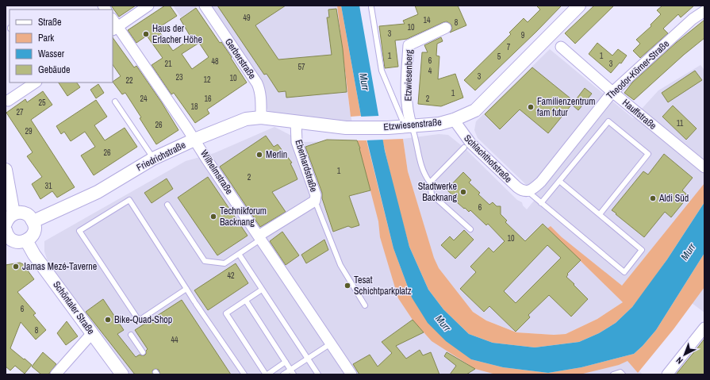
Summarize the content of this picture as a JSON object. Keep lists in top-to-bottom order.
{
  "streets": {
    "street": [
      "Gerberstraße",
      "Theodor-Körner-Straße",
      "Etzwiesenberg",
      "Hauffstraße",
      "Etzwiesenstraße",
      "Friedrichstraße",
      "Schlachthofstraße",
      "Eberhardstraße",
      "Wilhelmstraße",
      "Schöntaler Straße"
    ]
  },
  "crossings": [
    ["Gerberstraße", "Friedrichstraße"],
    ["Theodor-Körner-Straße", "Hauffstraße"],
    ["Theodor-Körner-Straße", "Schlachthofstraße"],
    ["Etzwiesenberg", "Etzwiesenstraße"],
    ["Etzwiesenstraße", "Friedrichstraße"],
    ["Etzwiesenstraße", "Schlachthofstraße"],
    ["Etzwiesenstraße", "Eberhardstraße"],
    ["Friedrichstraße", "Eberhardstraße"],
    ["Friedrichstraße", "Wilhelmstraße"],
    ["Eberhardstraße", "Wilhelmstraße"]
  ],
  "water": ["Murr"],
  "places": [
    "Haus der Erlacher Höhe",
    "Familienzentrum fam futur",
    "Merlin",
    "Stadtwerke Backnang",
    "Aldi Süd",
    "Technikforum Backnang",
    "Jamas Mezé-Taverne",
    "Tesat Schichtparkplatz",
    "Bike-Quad-Shop"
  ],
  "house_numbers": [
    "49",
    "14",
    "8",
    "10",
    "3",
    "9",
    "7",
    "1",
    "1",
    "5",
    "6",
    "48",
    "21",
    "3",
    "57",
    "4",
    "3",
    "23",
    "10",
    "12",
    "22",
    "1",
    "24",
    "16",
    "2",
    "25",
    "18",
    "27",
    "11",
    "26",
    "29",
    "26",
    "1",
    "2",
    "31",
    "6",
    "10",
    "42",
    "6",
    "8",
    "44"
  ],
  "legend": [
    "Straße",
    "Park",
    "Wasser",
    "Gebäude"
  ],
  "north": "bottom left"
}
